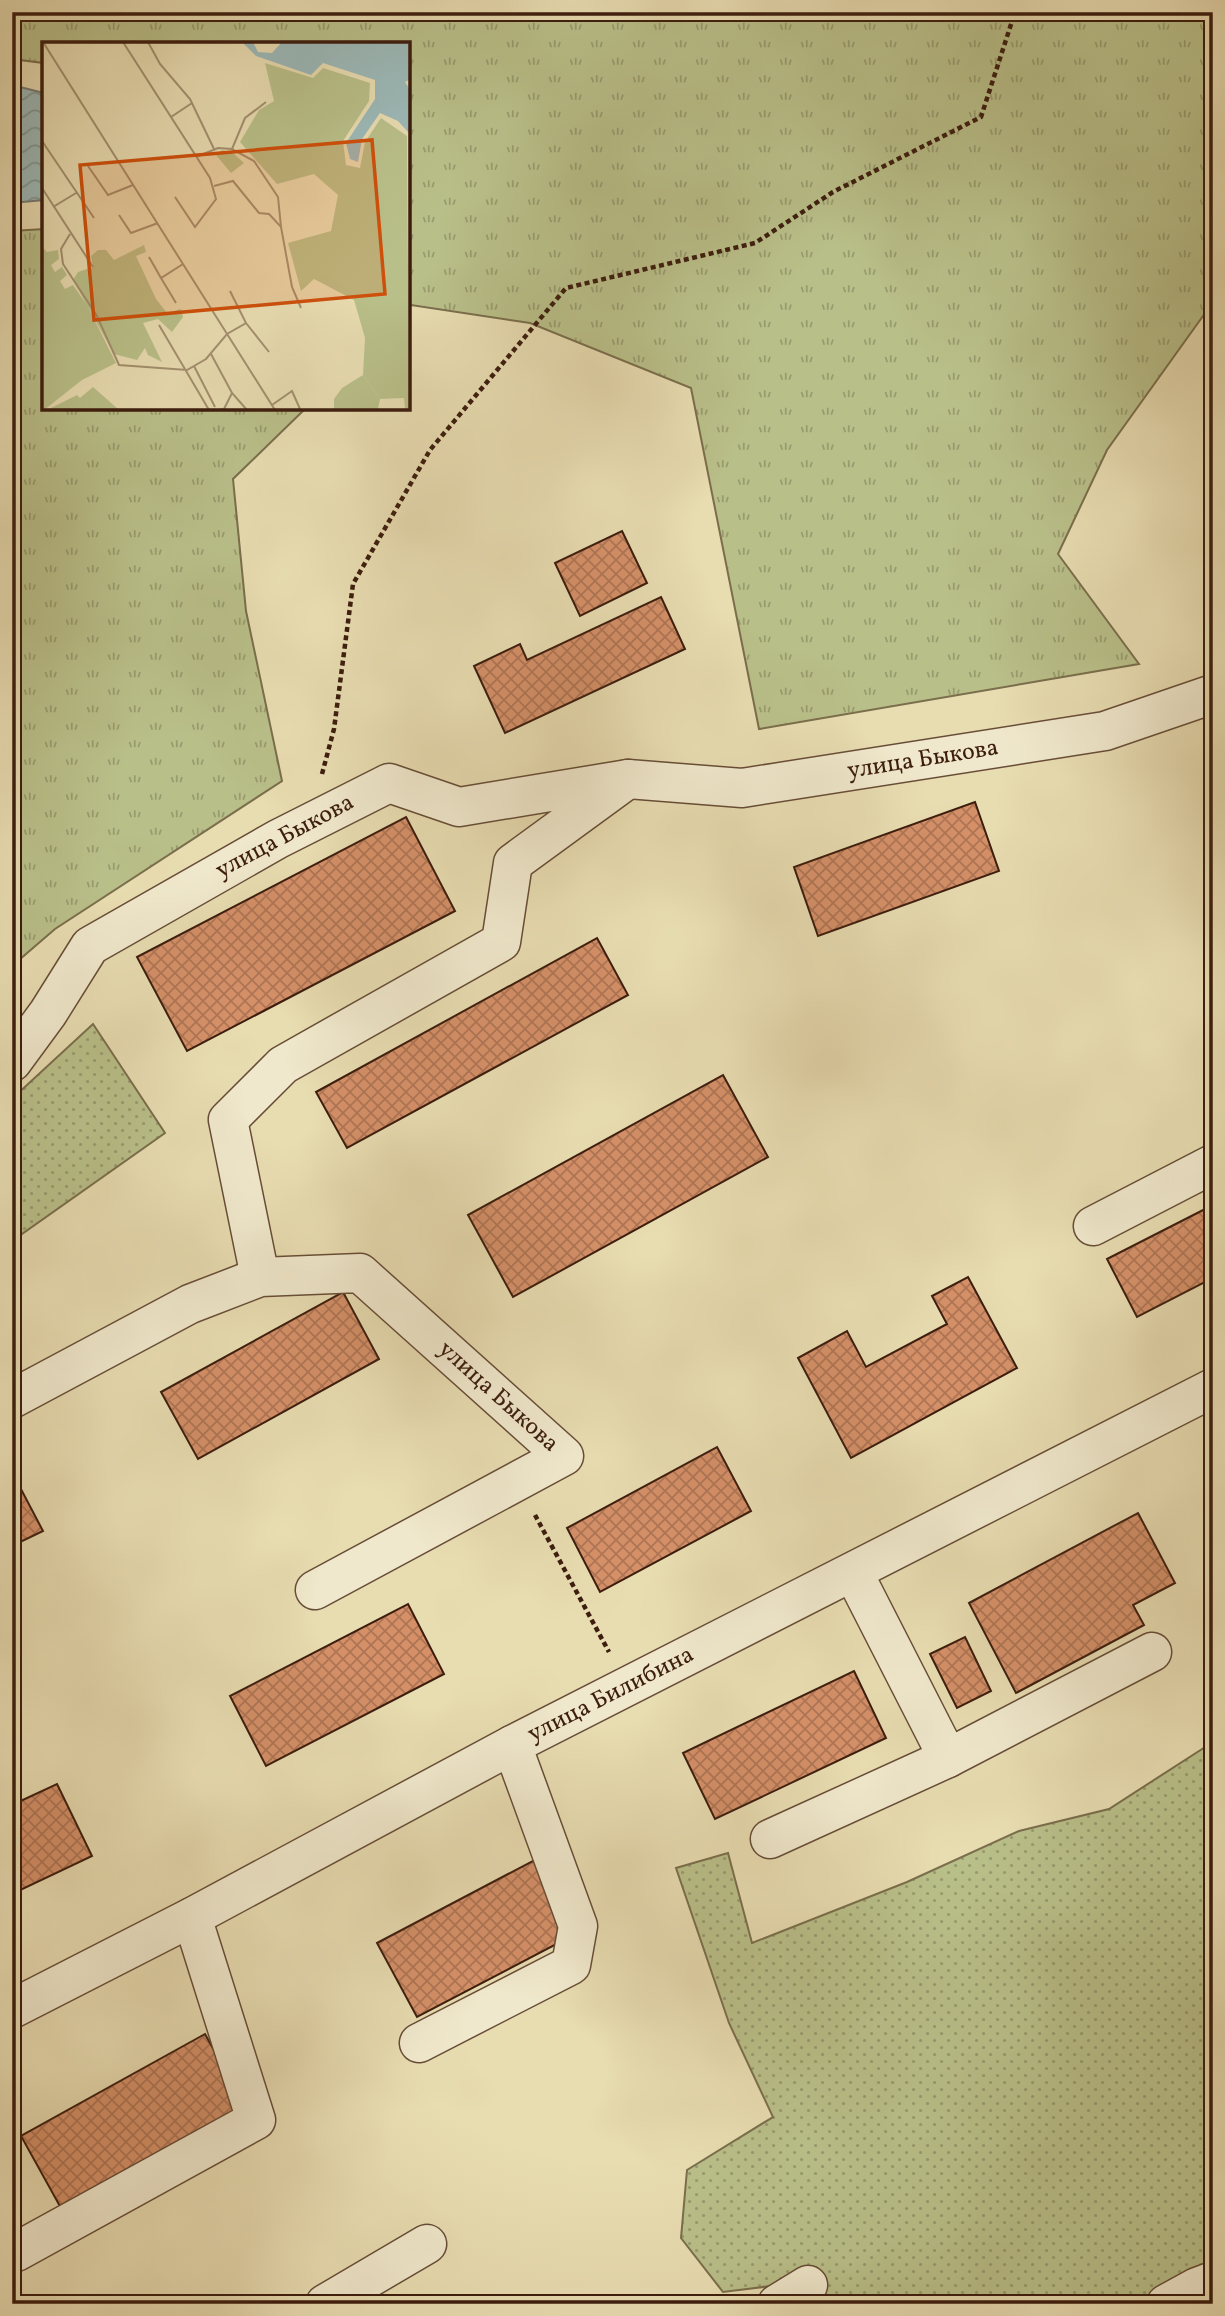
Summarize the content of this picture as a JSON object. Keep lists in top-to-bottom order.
{
  "streets": {
    "street": ["улица Быкова", "улица Билибина"]
  }
}
